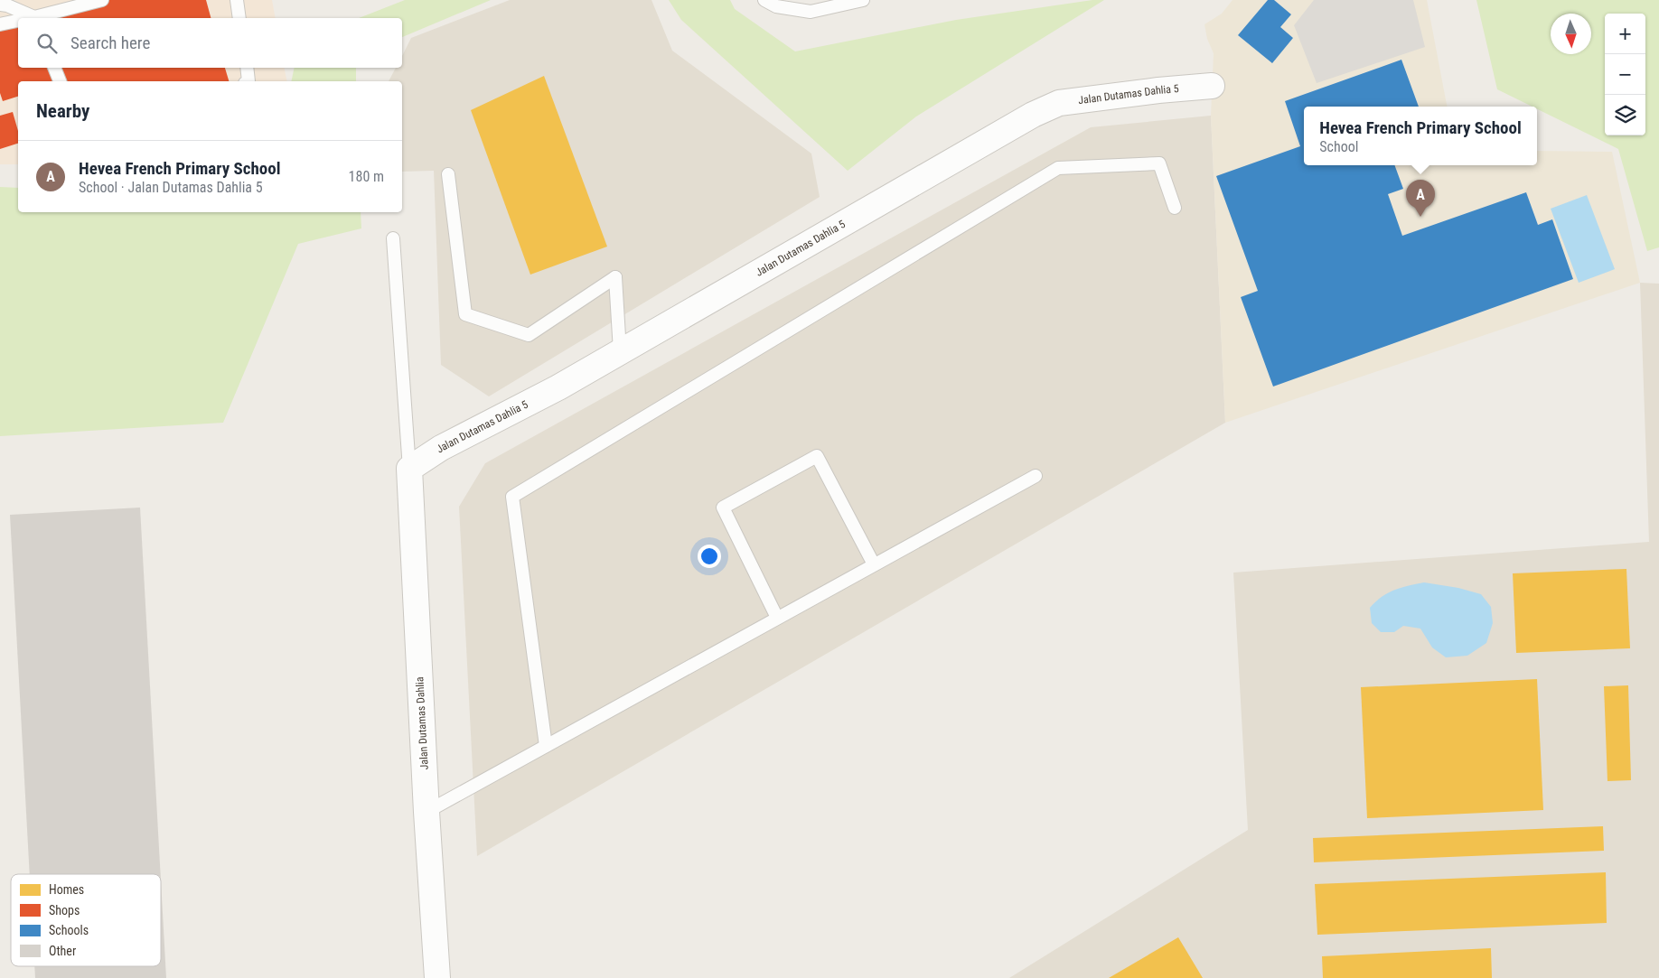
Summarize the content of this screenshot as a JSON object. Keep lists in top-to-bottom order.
{
  "streets": {
    "street": ["Jalan Dutamas Dahlia 5", "Jalan Dutamas Dahlia"]
  },
  "crossings": [
    ["Jalan Dutamas Dahlia 5", "Jalan Dutamas Dahlia"]
  ],
  "legend": [
    "Homes",
    "Shops",
    "Schools",
    "Other"
  ],
  "north": "bottom",
  "page": {
    "map_buttons": ["+", "−"],
    "search": "Search here",
    "heading": "Nearby",
    "popup": ["Hevea French Primary School", "School"],
    "list": [
      {
        "mark": "A",
        "name": "Hevea French Primary School",
        "note": "School · Jalan Dutamas Dahlia 5",
        "value": "180 m"
      }
    ],
    "pins": "A"
  }
}
